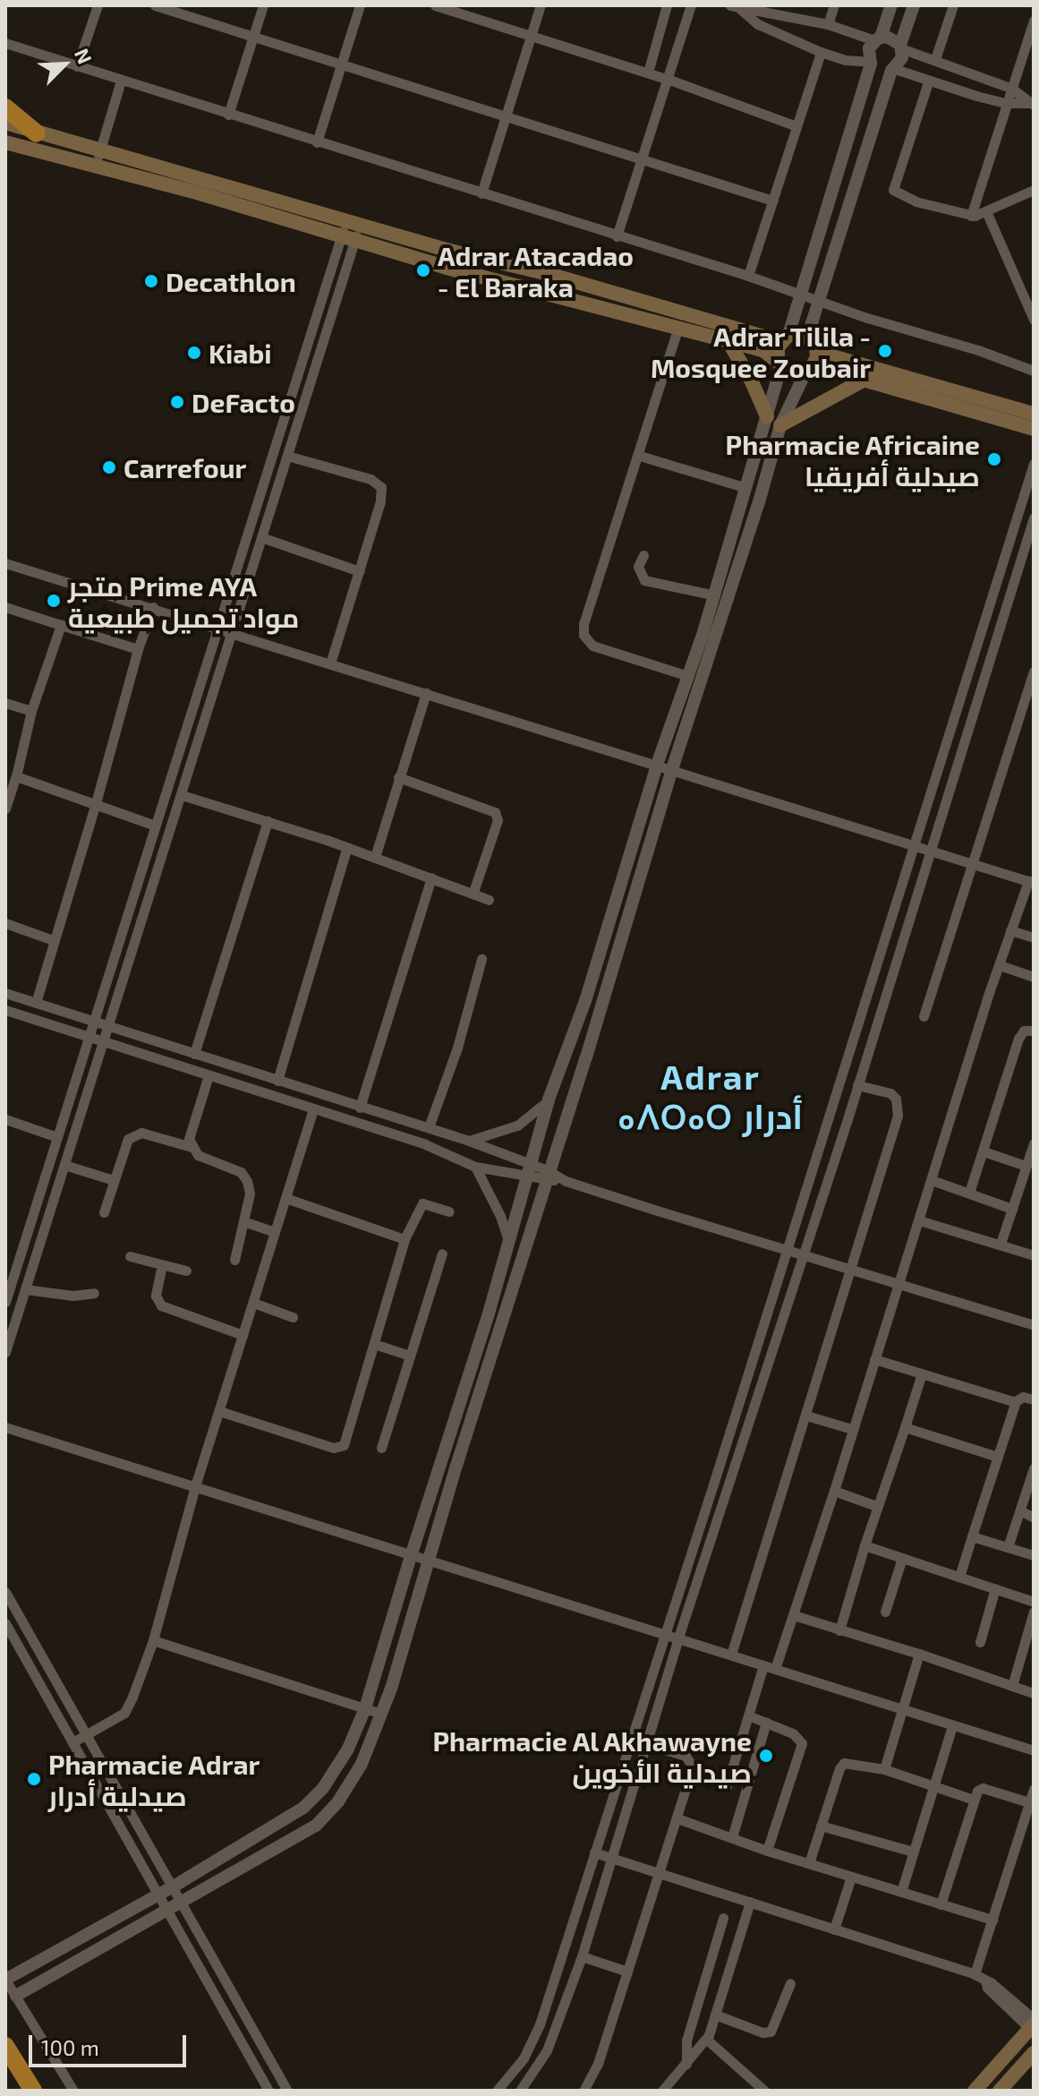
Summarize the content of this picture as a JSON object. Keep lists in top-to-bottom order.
{
  "districts": ["Adrar ⴰⴷⵔⴰⵔ أدرار"],
  "places": [
    "Adrar Atacadao - El Baraka",
    "Decathlon",
    "Adrar Tilila - Mosquee Zoubair",
    "Kiabi",
    "DeFacto",
    "Pharmacie Africaine صيدلية أفريقيا",
    "Carrefour",
    "متجر Prime AYA مواد تجميل طبيعية",
    "Pharmacie Al Akhawayne صيدلية الأخوين",
    "Pharmacie Adrar صيدلية أدرار"
  ],
  "scale_bar": "100 m",
  "north": "top right"
}
